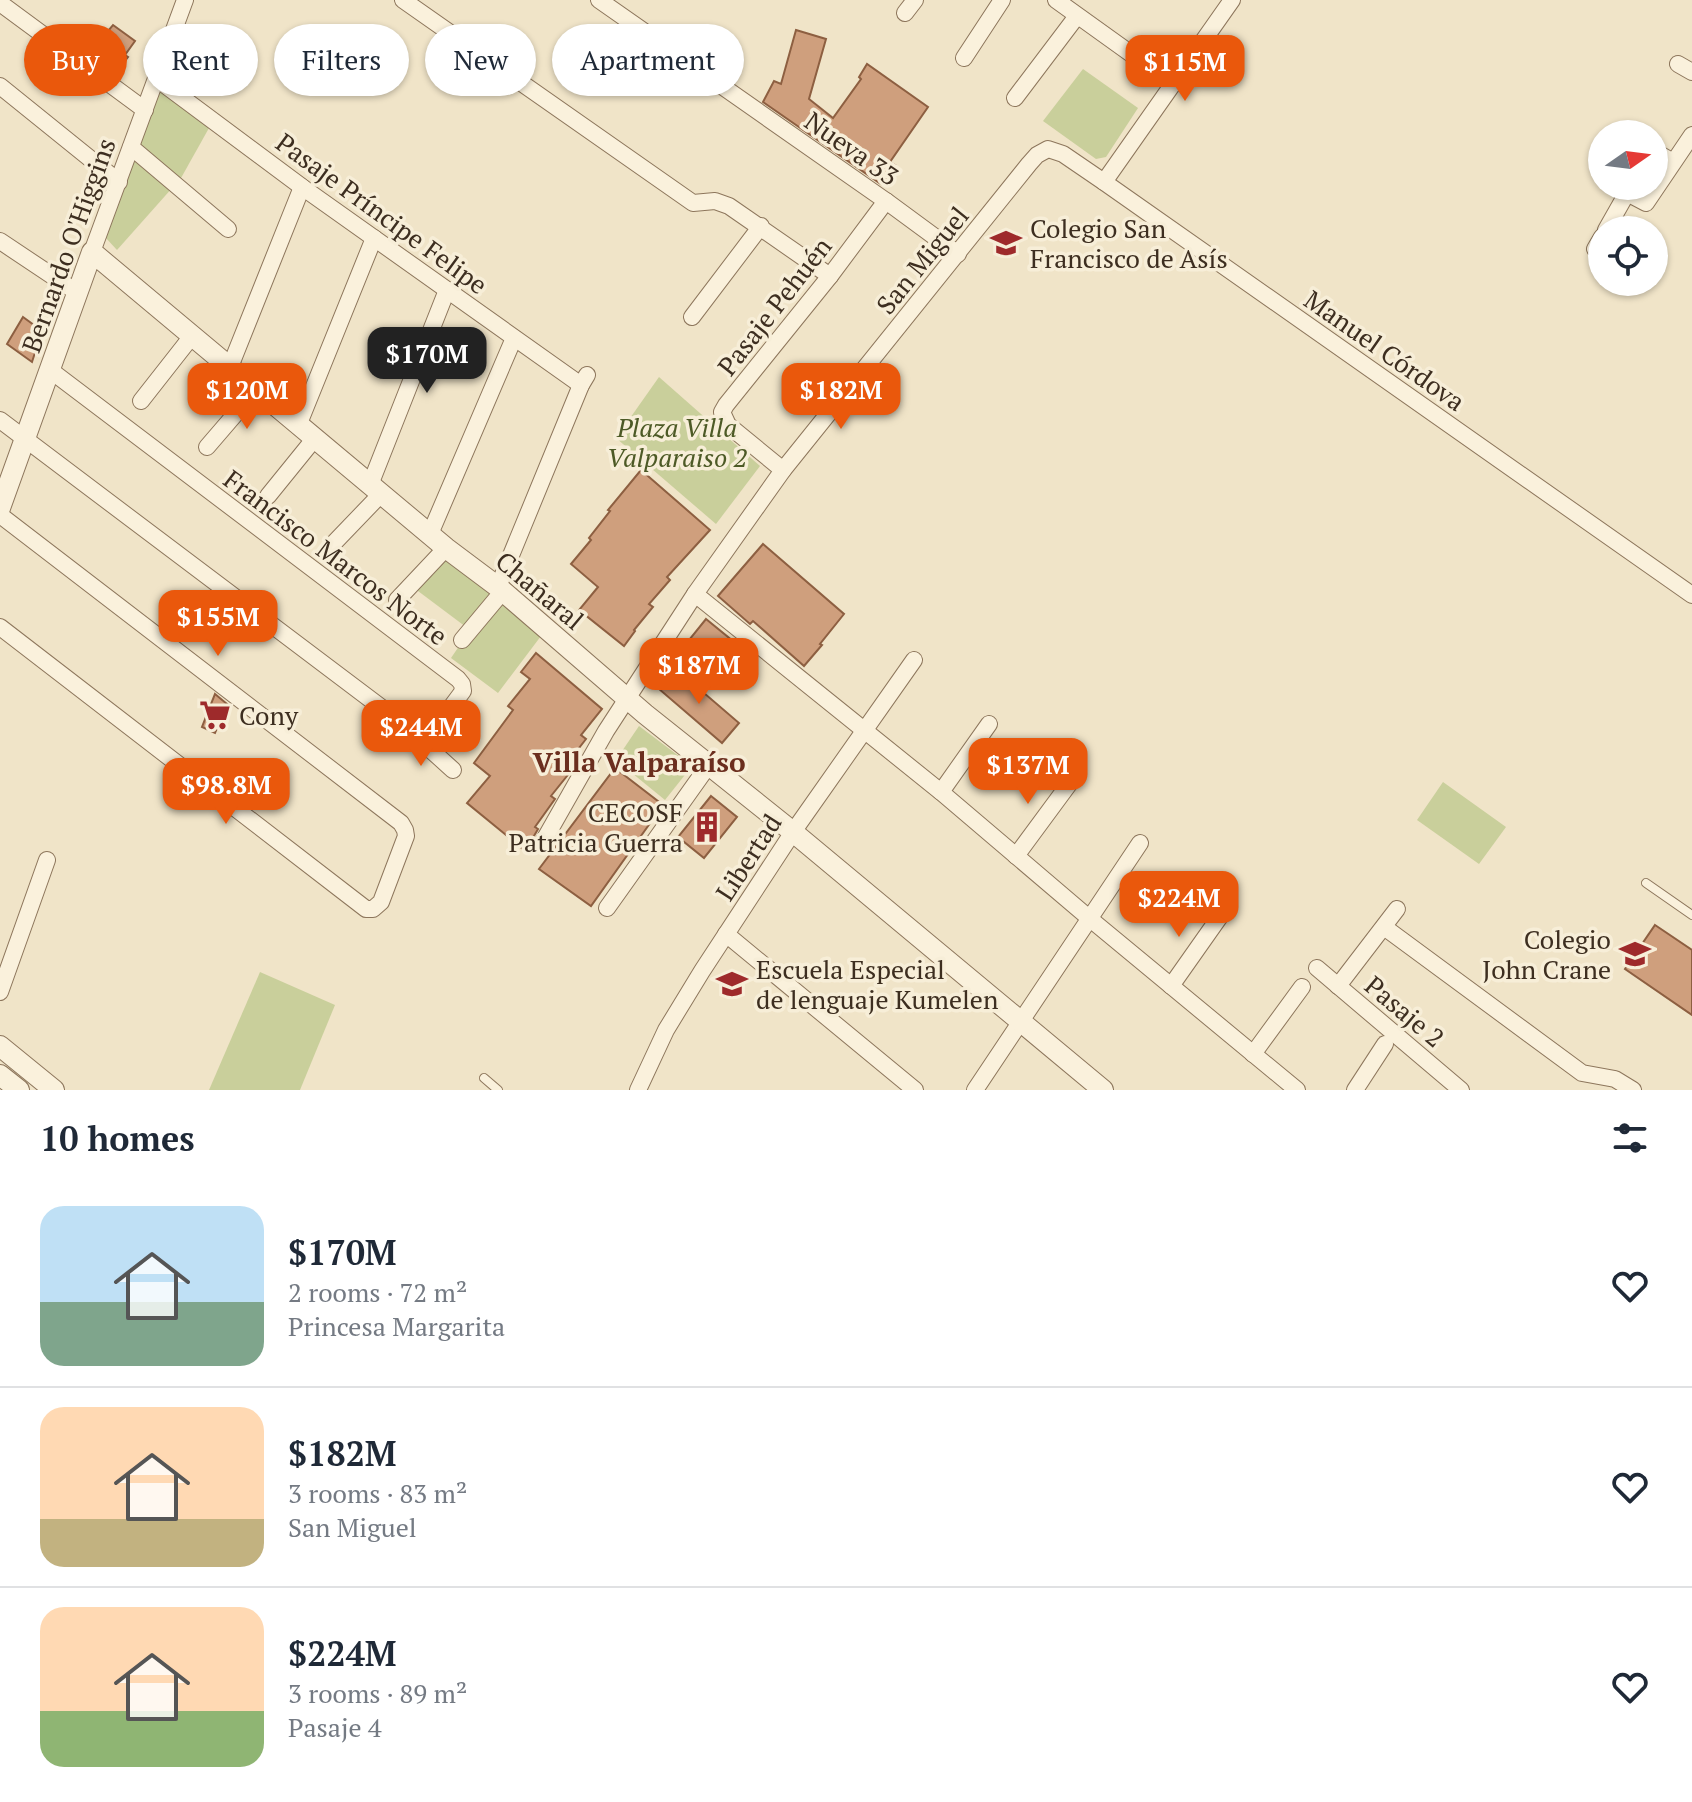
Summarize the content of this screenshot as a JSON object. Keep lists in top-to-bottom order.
{
  "streets": {
    "street": [
      "Nueva 33",
      "Pasaje Príncipe Felipe",
      "Bernardo O'Higgins",
      "San Miguel",
      "Pasaje Pehuén",
      "Manuel Córdova",
      "Francisco Marcos Norte",
      "Chañaral",
      "Libertad",
      "Pasaje 2"
    ]
  },
  "crossings": [
    ["Nueva 33", "San Miguel"],
    ["Nueva 33", "Pasaje Pehuén"],
    ["Pasaje Príncipe Felipe", "Chañaral"],
    ["Bernardo O'Higgins", "Francisco Marcos Norte"],
    ["Bernardo O'Higgins", "Chañaral"],
    ["San Miguel", "Pasaje Pehuén"],
    ["San Miguel", "Manuel Córdova"],
    ["San Miguel", "Chañaral"],
    ["Chañaral", "Libertad"]
  ],
  "districts": ["Villa Valparaíso"],
  "parks": ["Plaza Villa Valparaiso 2"],
  "places": {
    "school or university": ["Colegio San Francisco de Asís", "Colegio John Crane", "Escuela Especial de lenguaje Kumelen"],
    "supermarket": ["Cony"],
    "building": ["CECOSF Patricia Guerra"]
  },
  "north": "right",
  "page": {
    "chip": [
      "Buy",
      "Rent",
      "Filters",
      "New",
      "Apartment"
    ],
    "price": [
      "$115M",
      "$170M",
      "$120M",
      "$182M",
      "$155M",
      "$187M",
      "$244M",
      "$137M",
      "$98.8M",
      "$224M"
    ],
    "heading": "10 homes",
    "list": [
      {
        "name": "$170M",
        "note": "2 rooms · 72 m² · Princesa Margarita"
      },
      {
        "name": "$182M",
        "note": "3 rooms · 83 m² · San Miguel"
      },
      {
        "name": "$224M",
        "note": "3 rooms · 89 m² · Pasaje 4"
      }
    ]
  }
}
